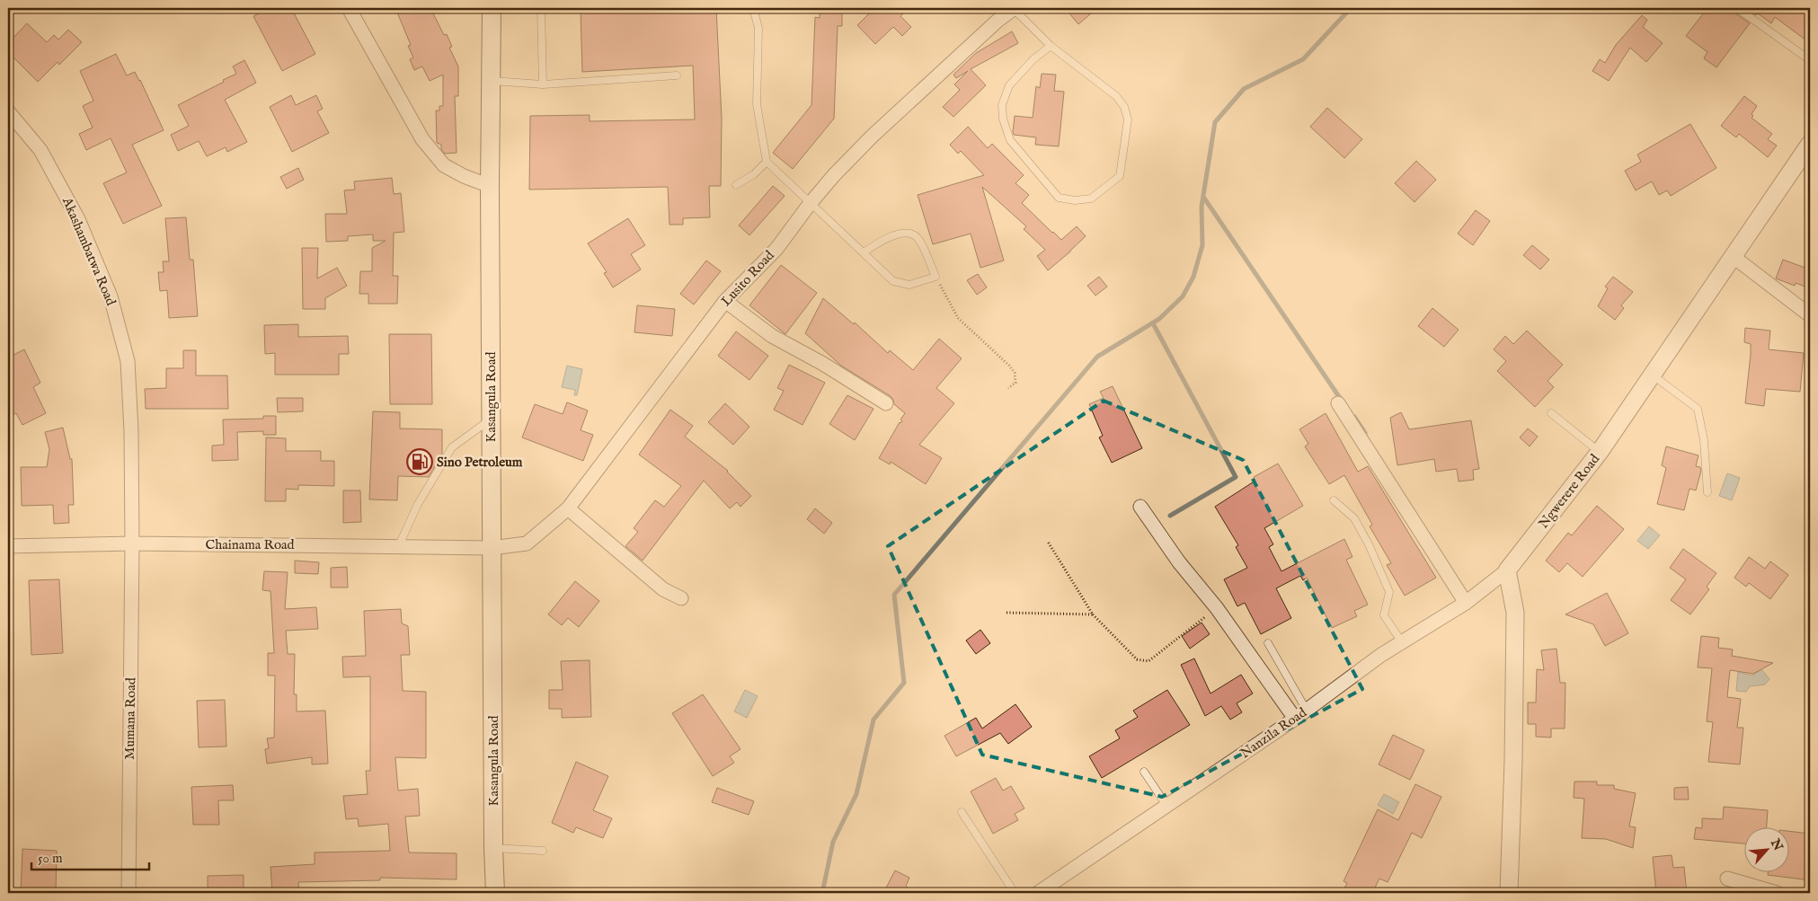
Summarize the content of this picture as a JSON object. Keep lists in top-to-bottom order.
{
  "streets": {
    "main road": ["Kasangula Road"],
    "street": [
      "Akashambatwa Road",
      "Lusito Road",
      "Ngwerere Road",
      "Chainama Road",
      "Mumana Road",
      "Nanzila Road"
    ]
  },
  "crossings": [
    ["Akashambatwa Road", "Chainama Road"],
    ["Akashambatwa Road", "Mumana Road"],
    ["Lusito Road", "Kasangula Road"],
    ["Lusito Road", "Chainama Road"],
    ["Kasangula Road", "Chainama Road"],
    ["Ngwerere Road", "Nanzila Road"],
    ["Chainama Road", "Mumana Road"]
  ],
  "places": {
    "fuel station": ["Sino Petroleum"]
  },
  "scale_bar": "50 m",
  "north": "top right"
}
